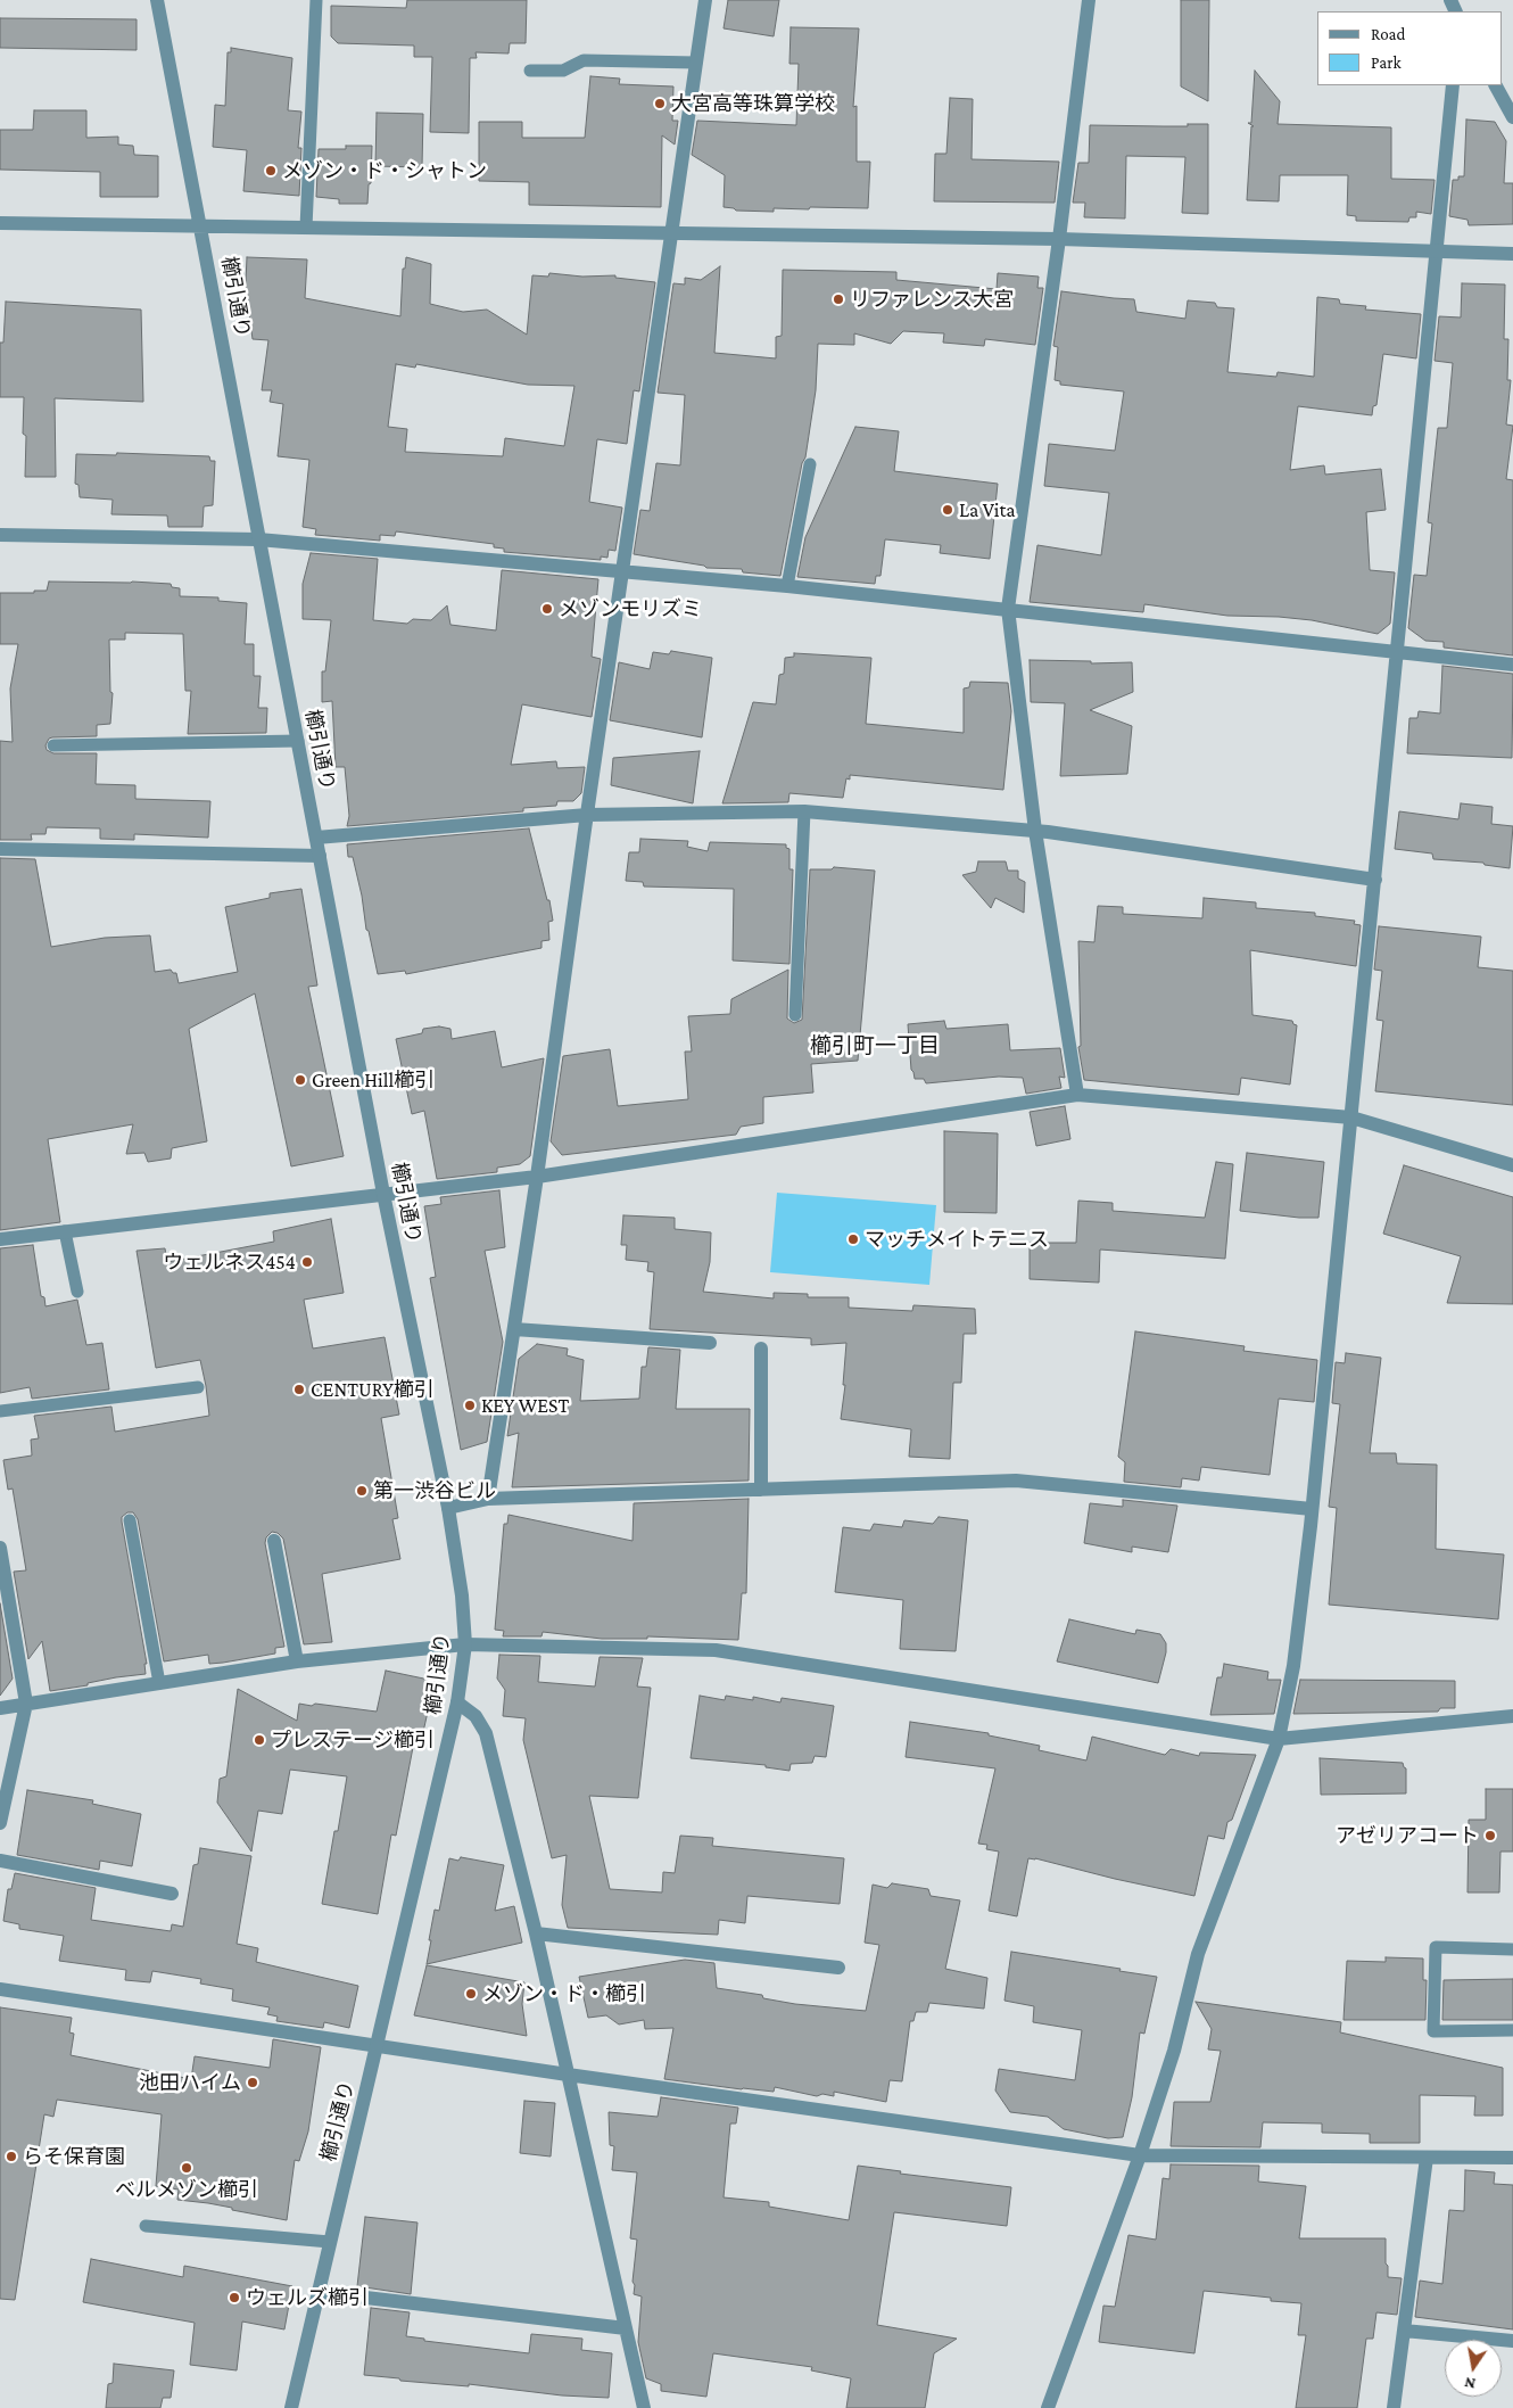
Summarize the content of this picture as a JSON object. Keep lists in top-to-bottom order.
{
  "streets": {
    "street": ["櫛引通り"]
  },
  "districts": ["櫛引町一丁目"],
  "places": [
    "大宮高等珠算学校",
    "メゾン・ド・シャトン",
    "リファレンス大宮",
    "La Vita",
    "メゾンモリズミ",
    "Green Hill櫛引",
    "マッチメイトテニス",
    "ウェルネス454",
    "CENTURY櫛引",
    "KEY WEST",
    "第一渋谷ビル",
    "プレステージ櫛引",
    "アゼリアコート",
    "メゾン・ド・櫛引",
    "池田ハイム",
    "らそ保育園",
    "ベルメゾン櫛引",
    "ウェルズ櫛引"
  ],
  "legend": ["Road", "Park"],
  "north": "bottom"
}
